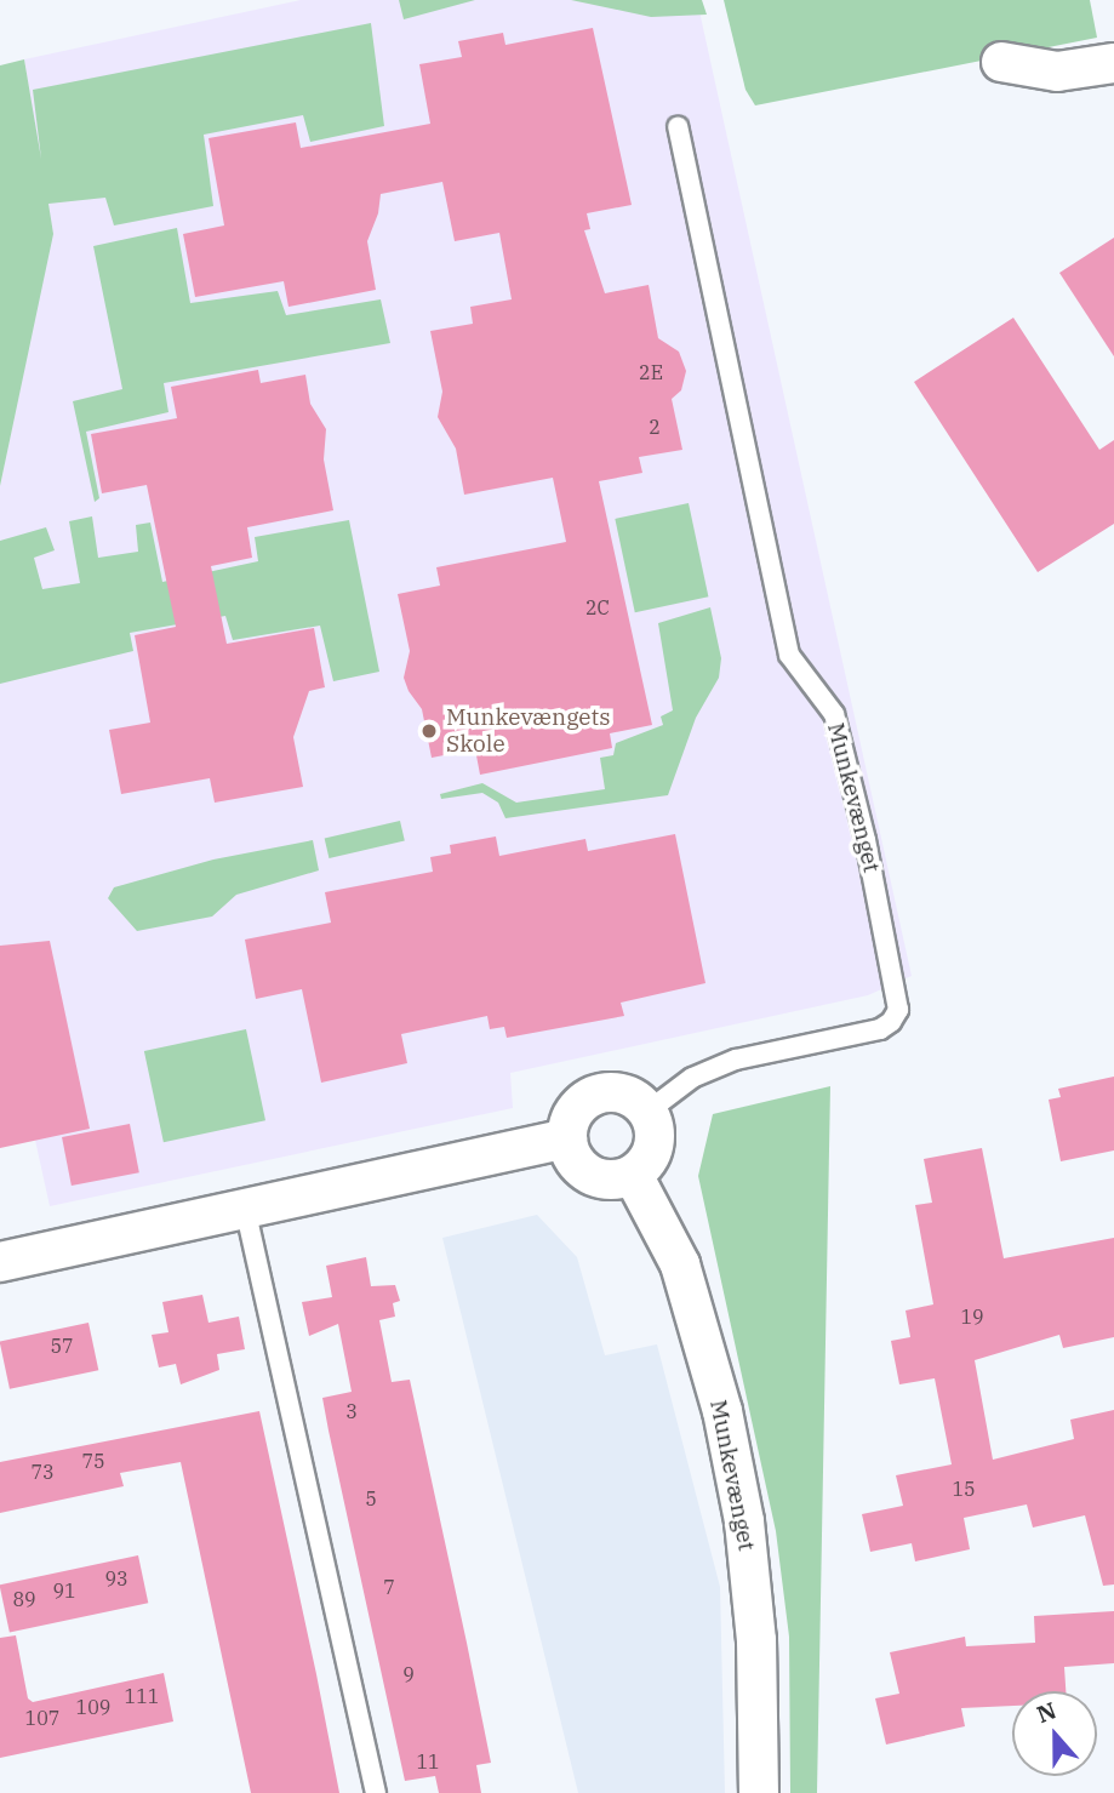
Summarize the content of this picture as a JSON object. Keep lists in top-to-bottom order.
{
  "streets": {
    "street": ["Munkevænget"]
  },
  "places": ["Munkevængets Skole"],
  "house_numbers": [
    "2E",
    "2",
    "2C",
    "19",
    "57",
    "3",
    "75",
    "73",
    "15",
    "5",
    "93",
    "7",
    "91",
    "89",
    "9",
    "111",
    "109",
    "107",
    "11"
  ],
  "north": "top"
}
